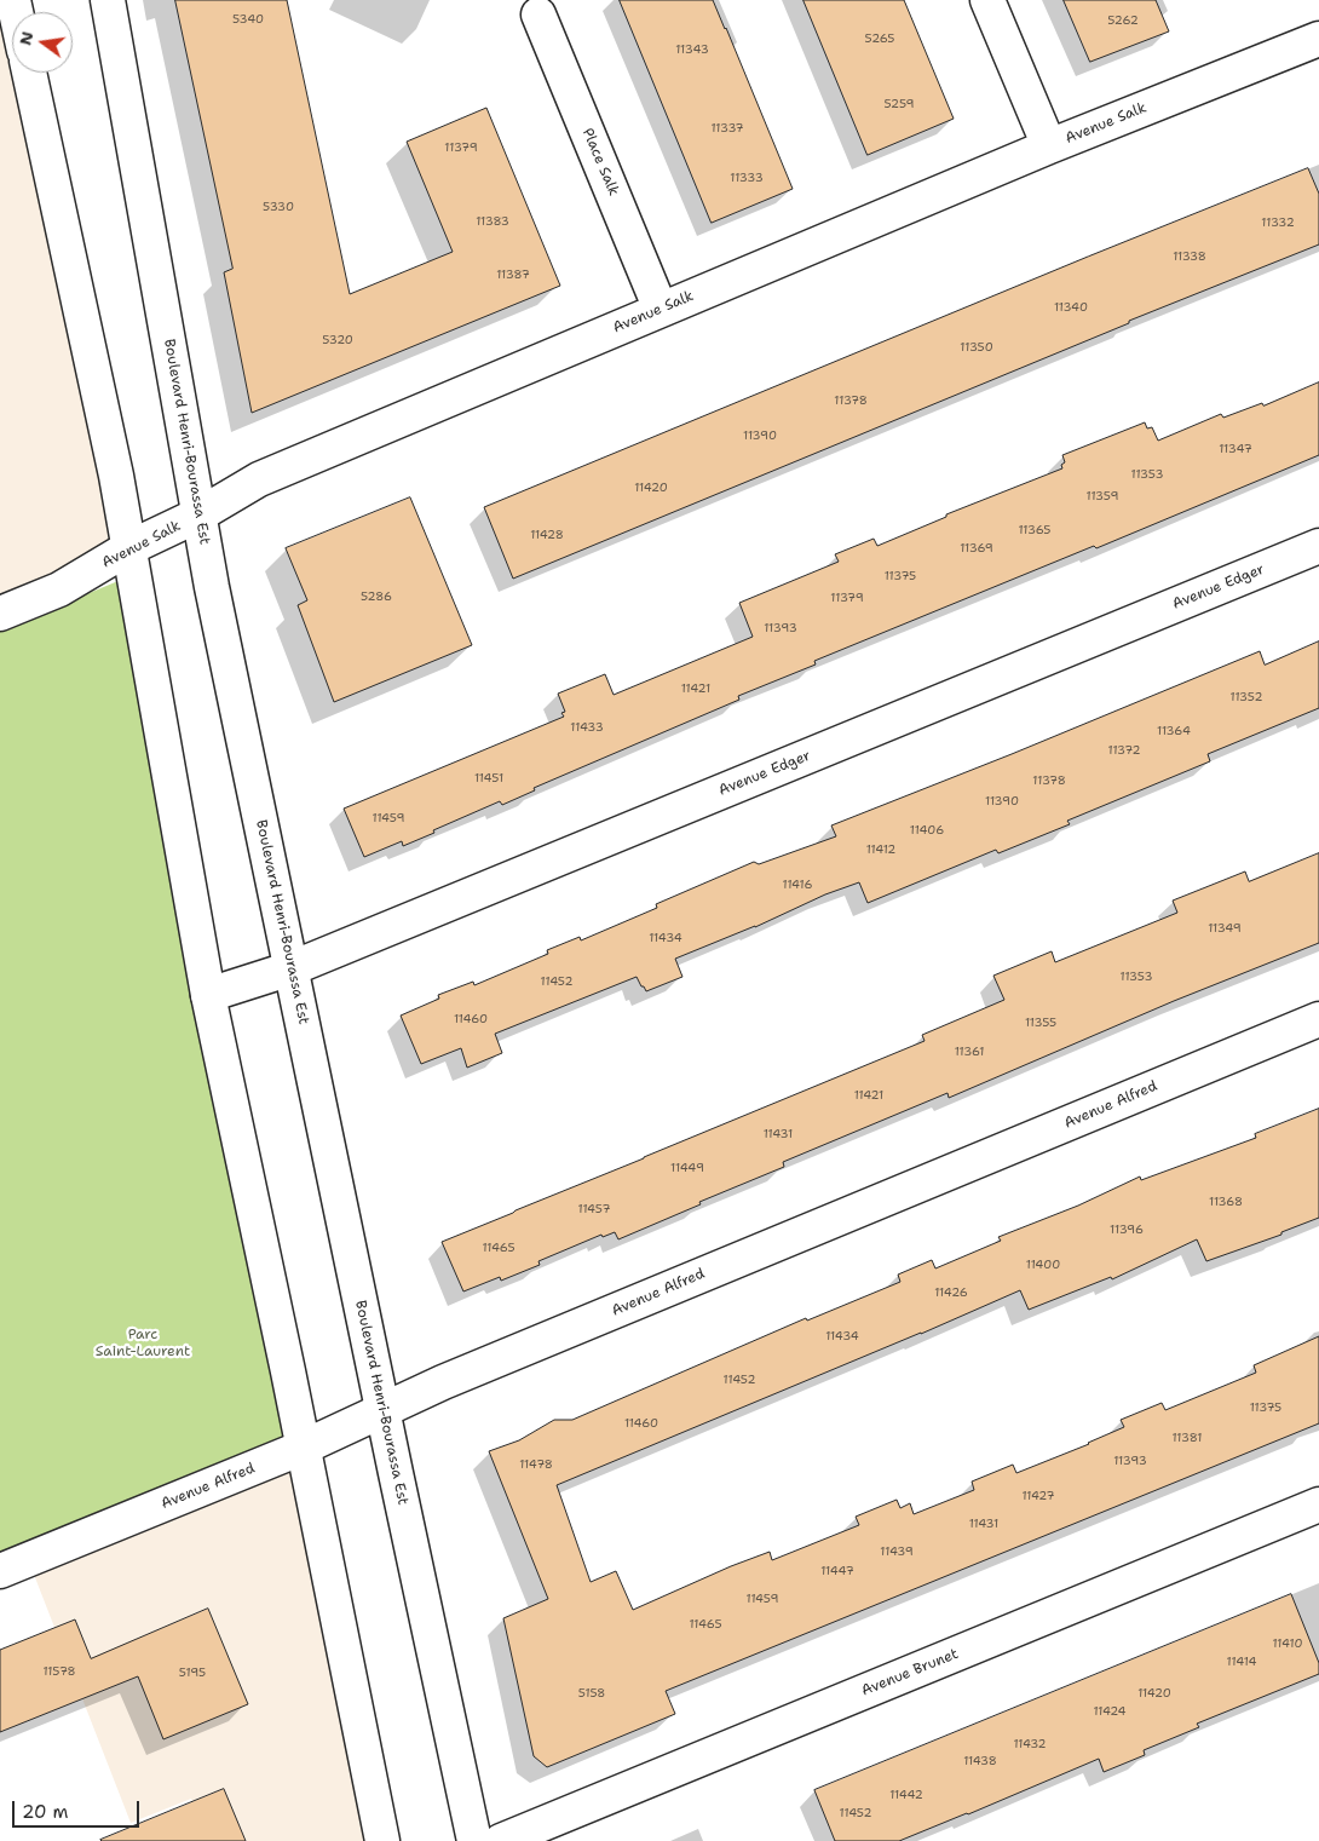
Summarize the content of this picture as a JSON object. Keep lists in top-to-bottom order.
{
  "streets": {
    "street": [
      "Avenue Salk",
      "Place Salk",
      "Boulevard Henri-Bourassa Est",
      "Avenue Edger",
      "Avenue Alfred",
      "Avenue Brunet"
    ]
  },
  "crossings": [
    ["Avenue Salk", "Place Salk"],
    ["Avenue Salk", "Boulevard Henri-Bourassa Est"],
    ["Boulevard Henri-Bourassa Est", "Avenue Edger"],
    ["Boulevard Henri-Bourassa Est", "Avenue Alfred"]
  ],
  "parks": ["Parc Saint-Laurent"],
  "house_numbers": [
    "5340",
    "5262",
    "5265",
    "11343",
    "5259",
    "11337",
    "11379",
    "11333",
    "5330",
    "11383",
    "11332",
    "11338",
    "11387",
    "11340",
    "5320",
    "11350",
    "11378",
    "11390",
    "11347",
    "11353",
    "11420",
    "11359",
    "11365",
    "11428",
    "11369",
    "11375",
    "5286",
    "11379",
    "11393",
    "11421",
    "11352",
    "11433",
    "11364",
    "11372",
    "11451",
    "11378",
    "11390",
    "11459",
    "11406",
    "11412",
    "11416",
    "11349",
    "11434",
    "11353",
    "11452",
    "11460",
    "11355",
    "11361",
    "11421",
    "11431",
    "11449",
    "11368",
    "11457",
    "11396",
    "11465",
    "11400",
    "11426",
    "11434",
    "11452",
    "11375",
    "11460",
    "11381",
    "11393",
    "11478",
    "11427",
    "11431",
    "11439",
    "11447",
    "11459",
    "11465",
    "11410",
    "11414",
    "11578",
    "5195",
    "5158",
    "11420",
    "11424",
    "11432",
    "11438",
    "11442",
    "11452"
  ],
  "scale_bar": "20 m",
  "north": "left"
}
